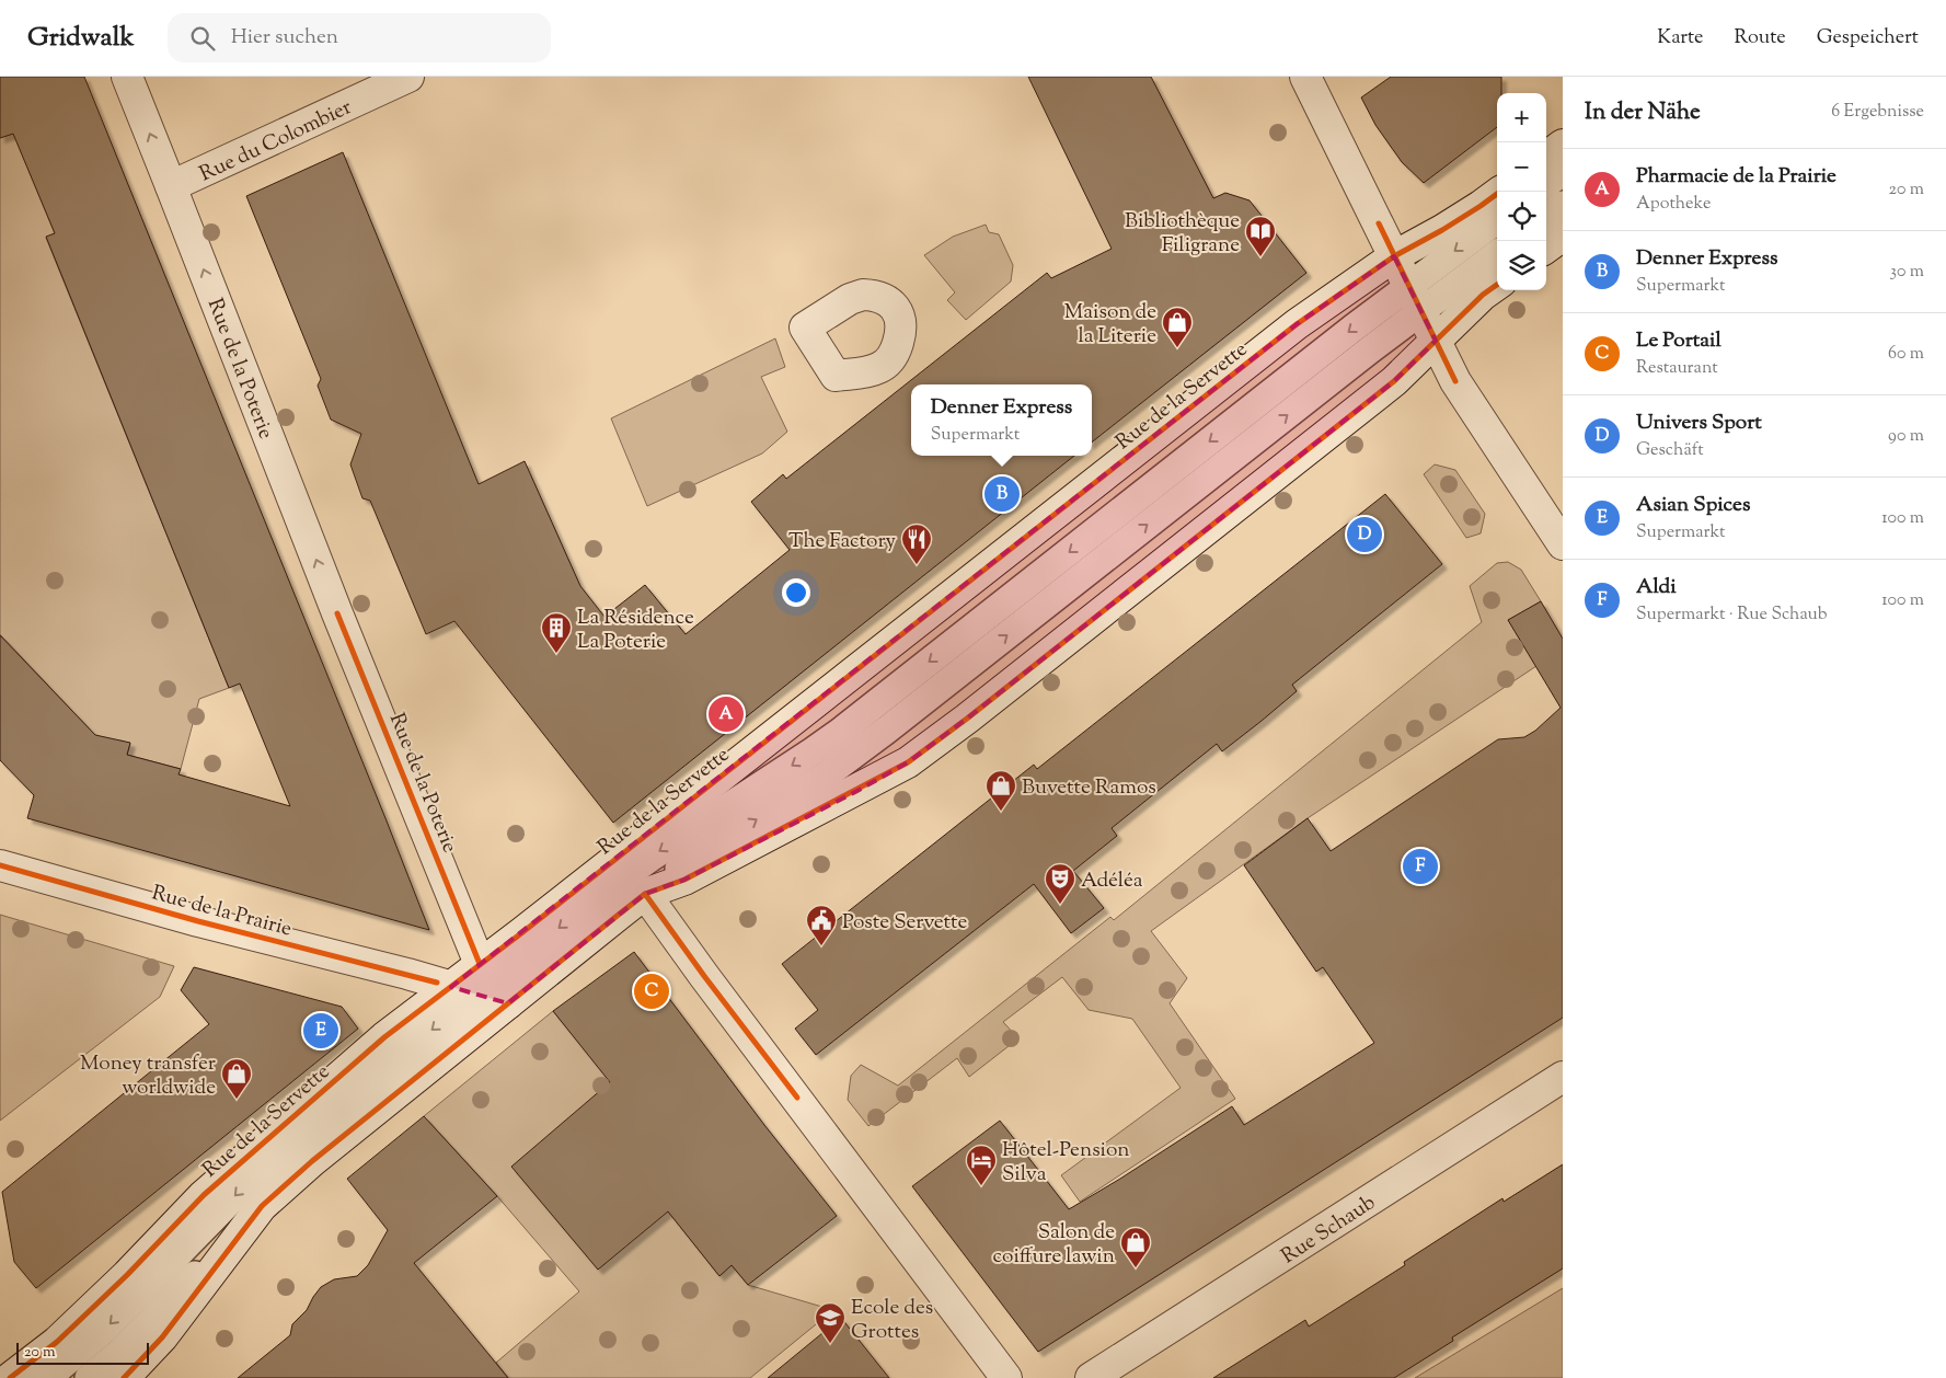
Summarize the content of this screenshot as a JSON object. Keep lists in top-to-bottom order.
{
  "streets": {
    "main road": [
      "Rue du Colombier",
      "Rue de la Poterie",
      "Rue de la Servette",
      "Rue de la Prairie",
      "Rue Schaub"
    ]
  },
  "crossings": [
    ["Rue du Colombier", "Rue de la Poterie"],
    ["Rue de la Poterie", "Rue de la Servette"],
    ["Rue de la Servette", "Rue de la Prairie"]
  ],
  "one_way": ["Rue de la Poterie"],
  "places": {
    "library": ["Bibliothèque Filigrane"],
    "shop": [
      "Maison de la Literie",
      "Buvette Ramos",
      "Money transfer worldwide",
      "Salon de coiffure lawin"
    ],
    "restaurant": ["The Factory"],
    "building": ["La Résidence La Poterie"],
    "theatre": ["Adéléa"],
    "public building": ["Poste Servette"],
    "hotel": ["Hôtel-Pension Silva"],
    "school or university": ["Ecole des Grottes"]
  },
  "scale_bar": "20 m",
  "page": {
    "header": "Gridwalk",
    "search": "Hier suchen",
    "nav": ["Karte", "Route", "Gespeichert"],
    "heading": ["In der Nähe", "6 Ergebnisse"],
    "map_buttons": ["+", "−"],
    "list": [
      {
        "mark": "A",
        "name": "Pharmacie de la Prairie",
        "note": "Apotheke",
        "value": "20 m"
      },
      {
        "mark": "B",
        "name": "Denner Express",
        "note": "Supermarkt",
        "value": "30 m"
      },
      {
        "mark": "C",
        "name": "Le Portail",
        "note": "Restaurant",
        "value": "60 m"
      },
      {
        "mark": "D",
        "name": "Univers Sport",
        "note": "Geschäft",
        "value": "90 m"
      },
      {
        "mark": "E",
        "name": "Asian Spices",
        "note": "Supermarkt",
        "value": "100 m"
      },
      {
        "mark": "F",
        "name": "Aldi",
        "note": "Supermarkt · Rue Schaub",
        "value": "100 m"
      }
    ],
    "popup": ["Denner Express", "Supermarkt"],
    "pins": [
      "B",
      "D",
      "A",
      "F",
      "C",
      "E"
    ],
    "scale": "20 m"
  }
}
